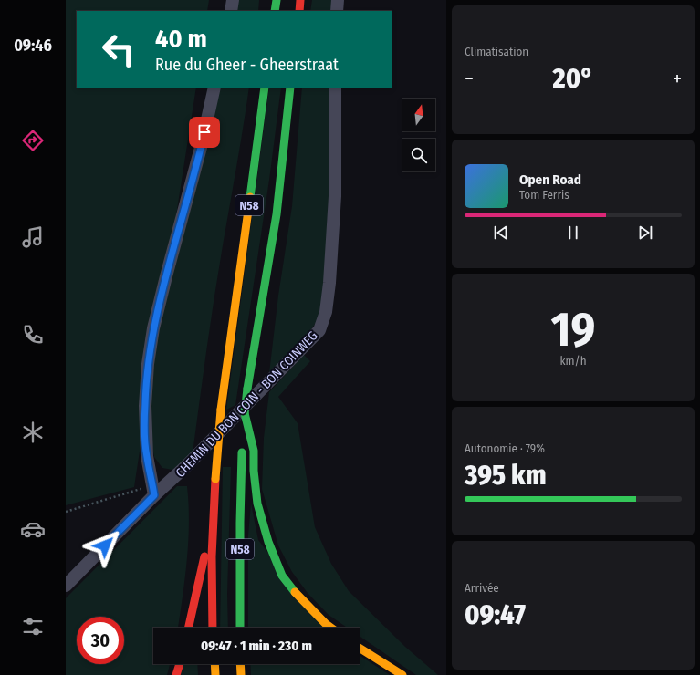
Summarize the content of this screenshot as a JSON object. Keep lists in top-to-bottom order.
{
  "streets": {
    "highway": ["N58"],
    "street": ["CHEMIN DU BON COIN - BON COINWEG"]
  },
  "north": "top",
  "page": {
    "tabs": "09:46",
    "tile": [
      "Climatisation",
      ["19", "km/h"],
      ["Autonomie · 79%", "395 km"],
      ["Arrivée", "09:47"]
    ],
    "turn": ["40 m", "Rue du Gheer - Gheerstraat"],
    "heat": ["−", "20°", "+"],
    "song": ["Open Road", "Tom Ferris"],
    "limit": "30",
    "trip": "09:47 · 1 min · 230 m"
  }
}
